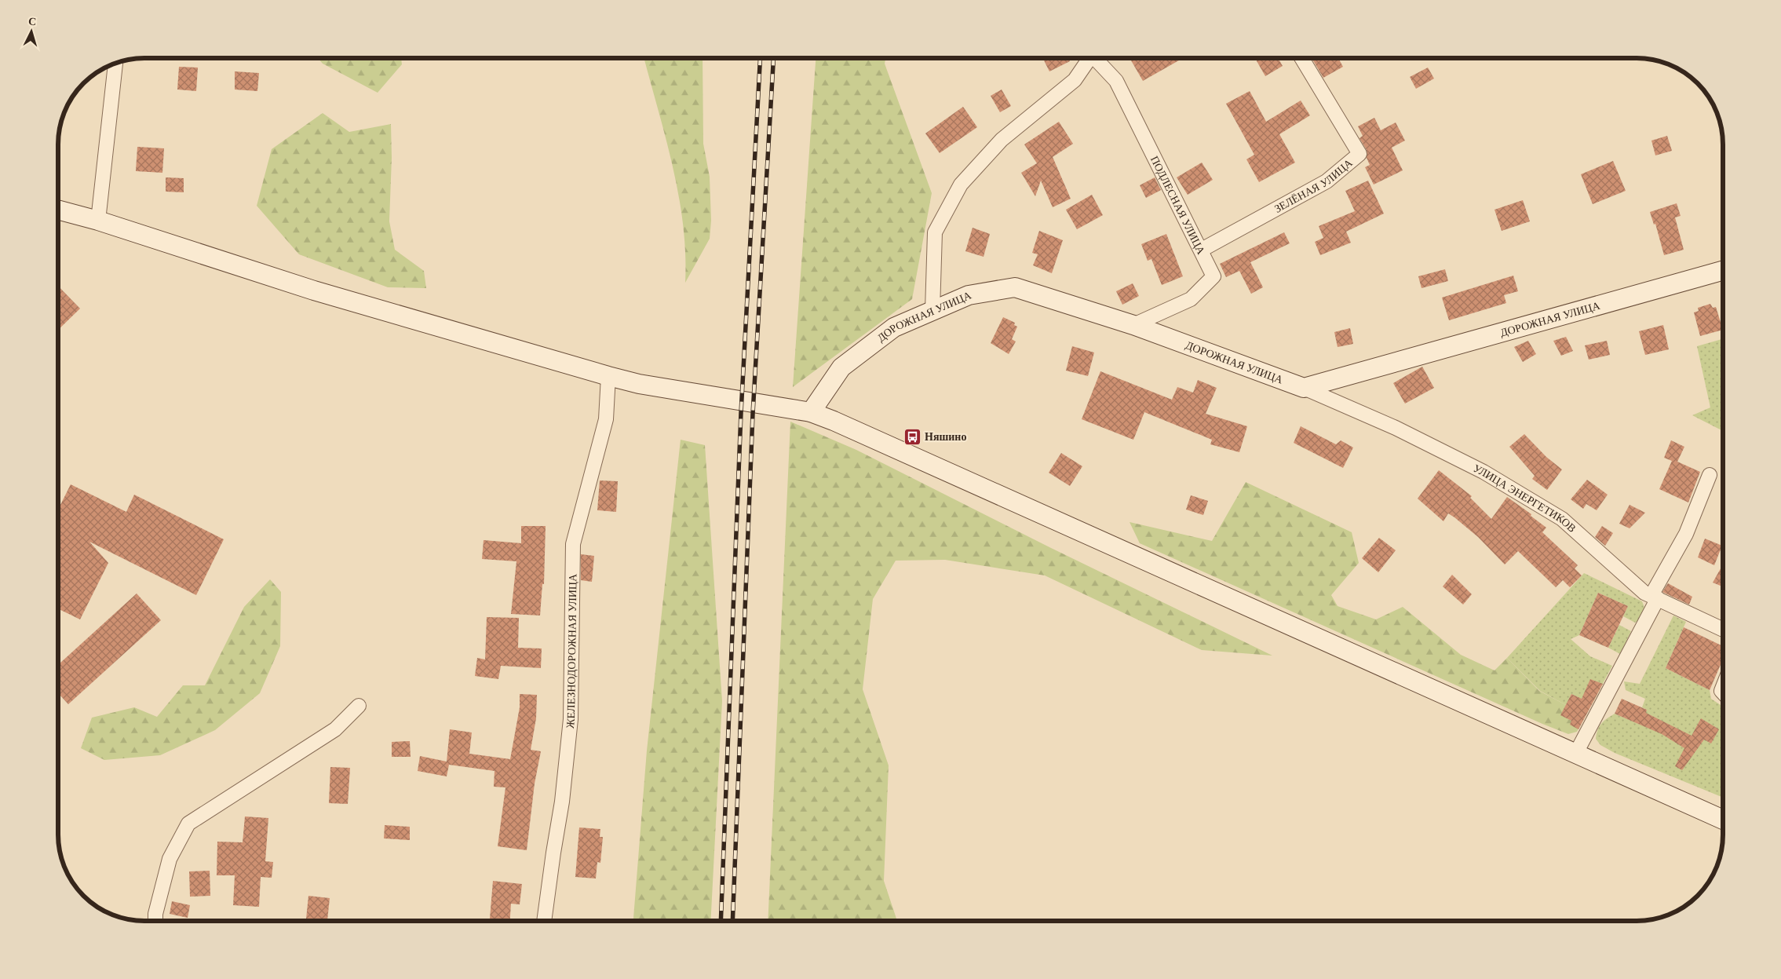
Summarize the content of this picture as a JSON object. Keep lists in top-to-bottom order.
{
  "streets": {
    "street": [
      "ЗЕЛЁНАЯ УЛИЦА",
      "ПОДЛЕСНАЯ УЛИЦА",
      "ДОРОЖНАЯ УЛИЦА",
      "УЛИЦА ЭНЕРГЕТИКОВ",
      "ЖЕЛЕЗНОДОРОЖНАЯ УЛИЦА"
    ]
  },
  "crossings": [
    ["ЗЕЛЁНАЯ УЛИЦА", "ПОДЛЕСНАЯ УЛИЦА"],
    ["ПОДЛЕСНАЯ УЛИЦА", "ДОРОЖНАЯ УЛИЦА"],
    ["ДОРОЖНАЯ УЛИЦА", "УЛИЦА ЭНЕРГЕТИКОВ"]
  ],
  "places": {
    "bus stop": ["Няшино"]
  },
  "north": "top"
}
